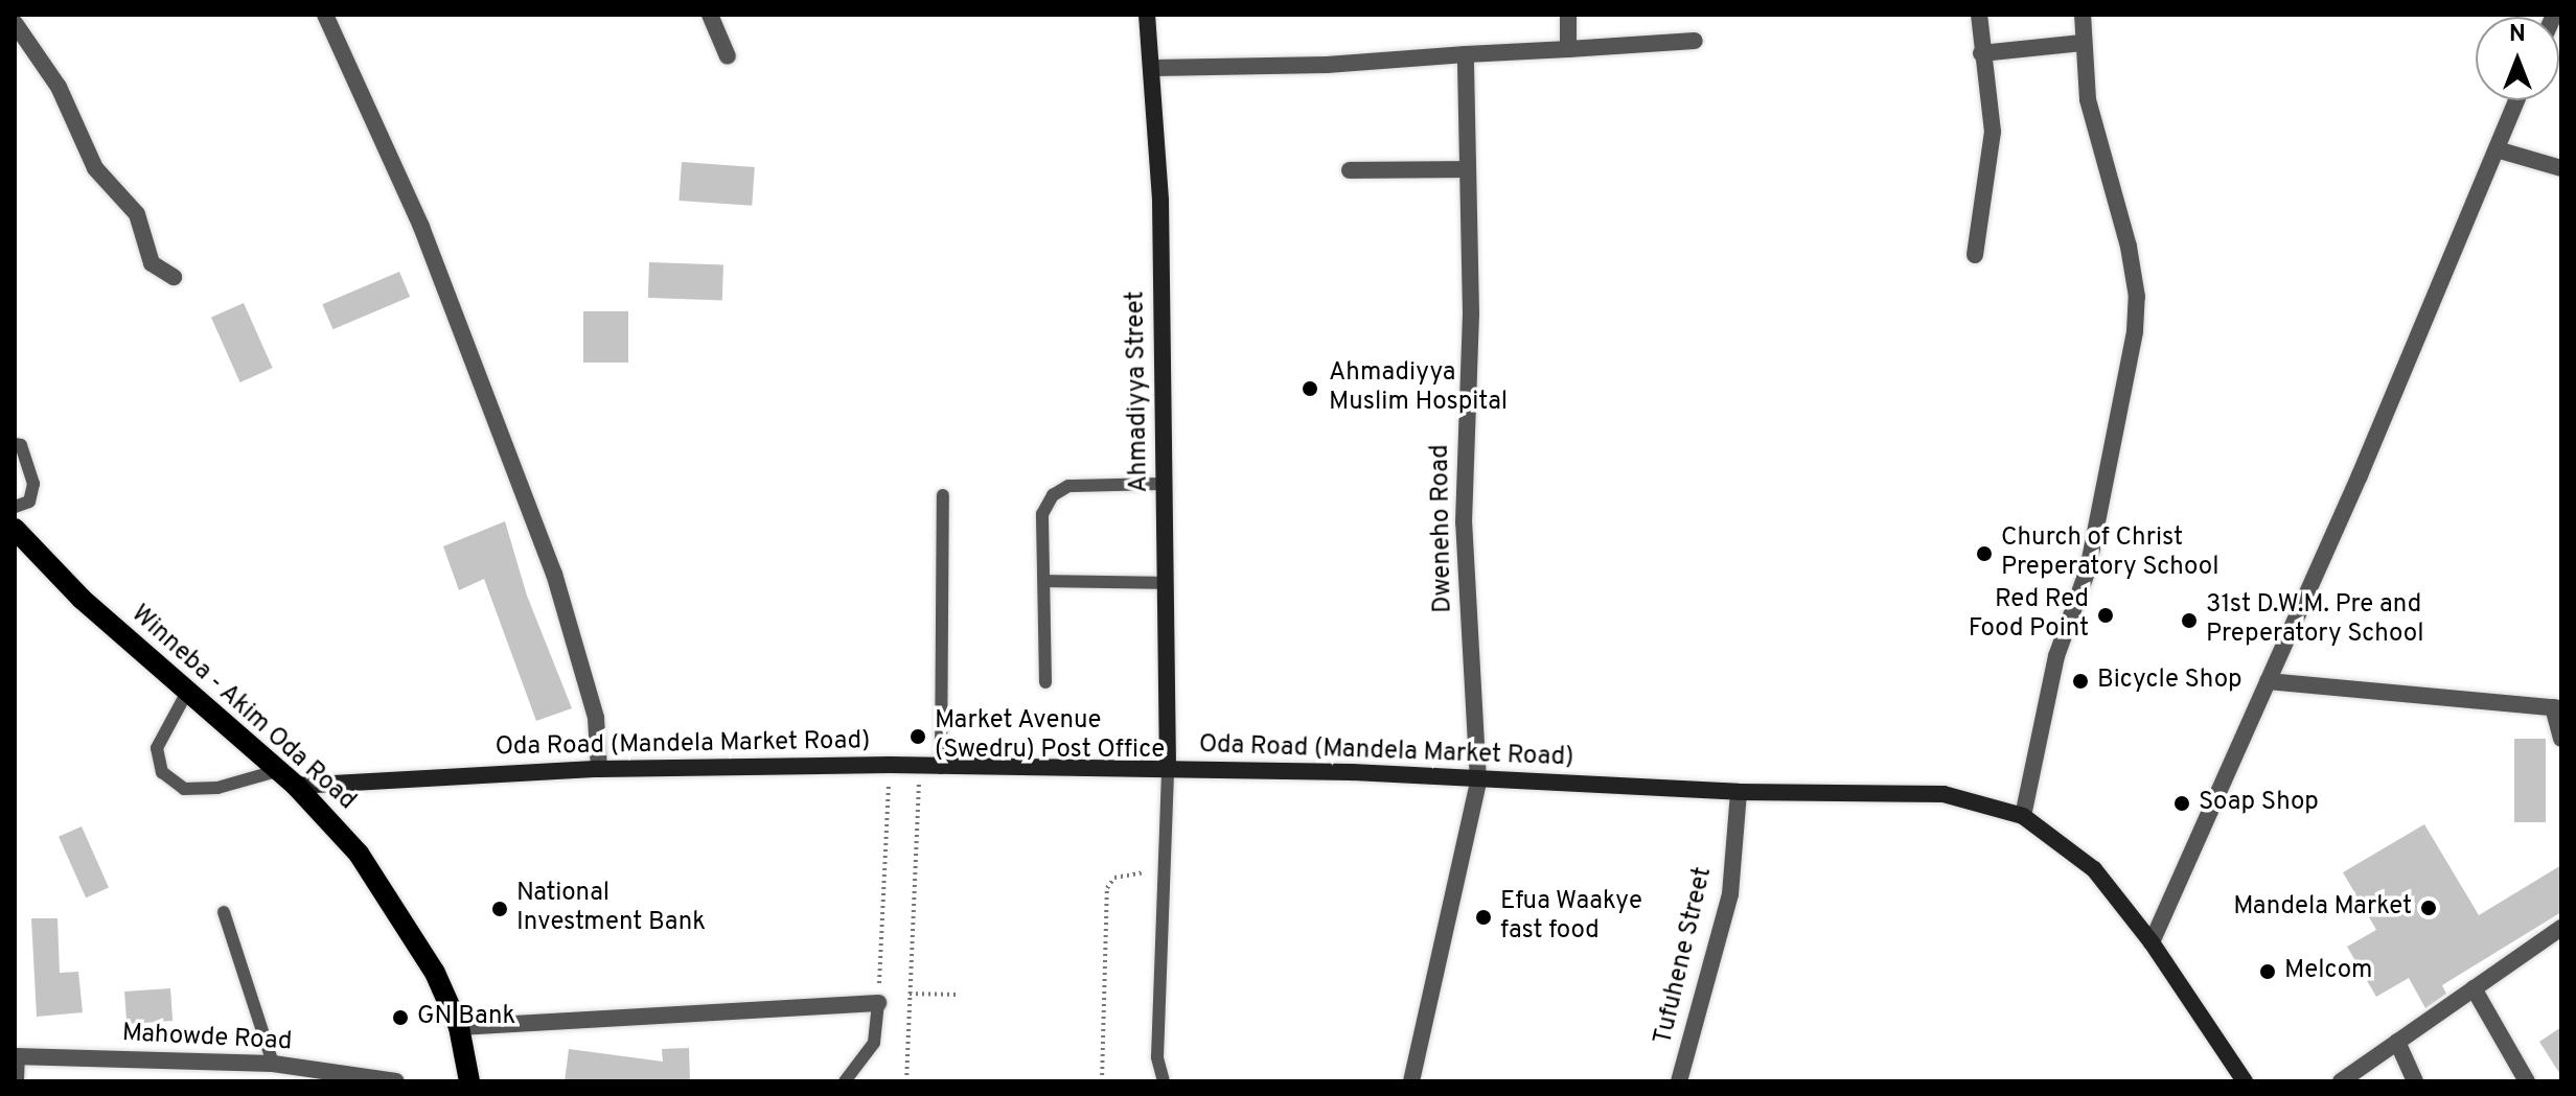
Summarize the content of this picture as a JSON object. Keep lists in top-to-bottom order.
{
  "streets": {
    "main road": ["Winneba - Akim Oda Road"],
    "street": [
      "Ahmadiyya Street",
      "Dweneho Road",
      "Oda Road (Mandela Market Road)",
      "Tufuhene Street",
      "Mahowde Road"
    ]
  },
  "crossings": [
    ["Ahmadiyya Street", "Oda Road (Mandela Market Road)"],
    ["Dweneho Road", "Oda Road (Mandela Market Road)"],
    ["Winneba - Akim Oda Road", "Oda Road (Mandela Market Road)"],
    ["Oda Road (Mandela Market Road)", "Tufuhene Street"]
  ],
  "places": [
    "Ahmadiyya Muslim Hospital",
    "Church of Christ Preperatory School",
    "Red Red Food Point",
    "31st D.W.M. Pre and Preperatory School",
    "Bicycle Shop",
    "Market Avenue (Swedru) Post Office",
    "Soap Shop",
    "Mandela Market",
    "National Investment Bank",
    "Efua Waakye fast food",
    "Melcom",
    "GN Bank"
  ],
  "north": "top"
}
